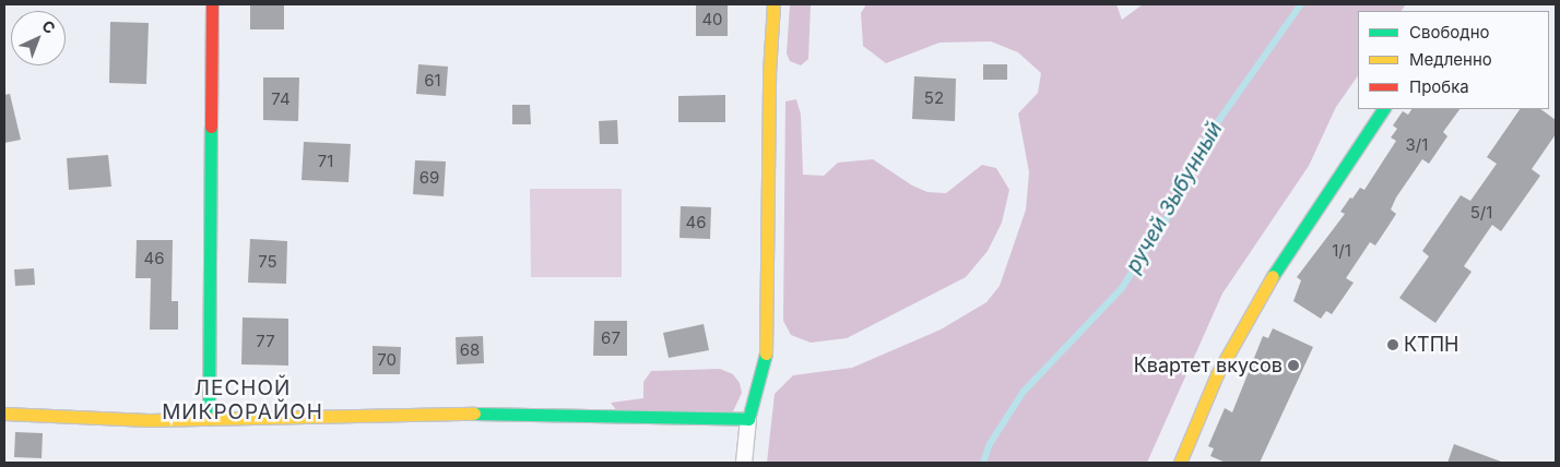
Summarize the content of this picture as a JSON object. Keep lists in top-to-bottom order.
{
  "districts": ["ЛЕСНОЙ МИКРОРАЙОН"],
  "water": ["ручей Зыбунный"],
  "places": ["КТПН", "Квартет вкусов"],
  "house_numbers": [
    "40",
    "61",
    "52",
    "74",
    "3/1",
    "71",
    "69",
    "5/1",
    "46",
    "1/1",
    "46",
    "75",
    "67",
    "77",
    "68",
    "70"
  ],
  "legend": ["Свободно", "Медленно", "Пробка"],
  "north": "top right"
}
